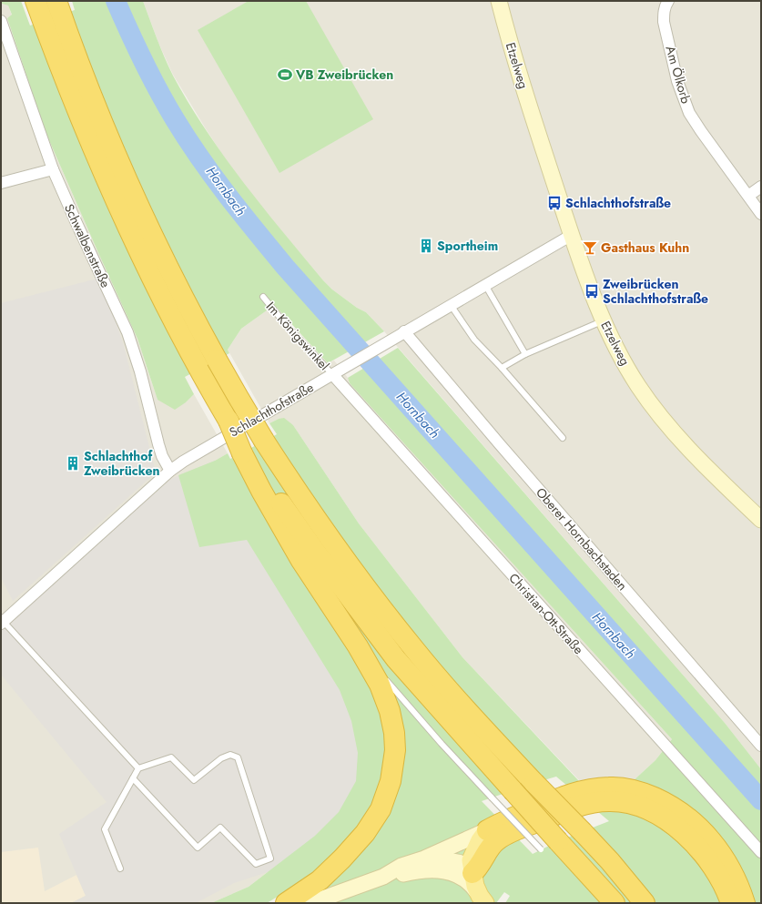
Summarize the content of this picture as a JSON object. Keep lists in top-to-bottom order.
{
  "streets": {
    "street": [
      "Etzelweg",
      "Am Ölkorb",
      "Schwalbenstraße",
      "Schlachthofstraße",
      "Oberer Hornbachstaden",
      "Christian-Ott-Straße"
    ],
    "lane": ["Im Königswinkel"]
  },
  "crossings": [
    ["Etzelweg", "Schlachthofstraße"],
    ["Schwalbenstraße", "Schlachthofstraße"],
    ["Im Königswinkel", "Schlachthofstraße"],
    ["Im Königswinkel", "Christian-Ott-Straße"],
    ["Schlachthofstraße", "Oberer Hornbachstaden"],
    ["Schlachthofstraße", "Christian-Ott-Straße"]
  ],
  "water": ["Hornbach"],
  "places": {
    "sports": ["VB Zweibrücken"],
    "bus stop": ["Schlachthofstraße", "Zweibrücken Schlachthofstraße"],
    "building": ["Sportheim", "Schlachthof Zweibrücken"],
    "bar": ["Gasthaus Kuhn"]
  }
}
